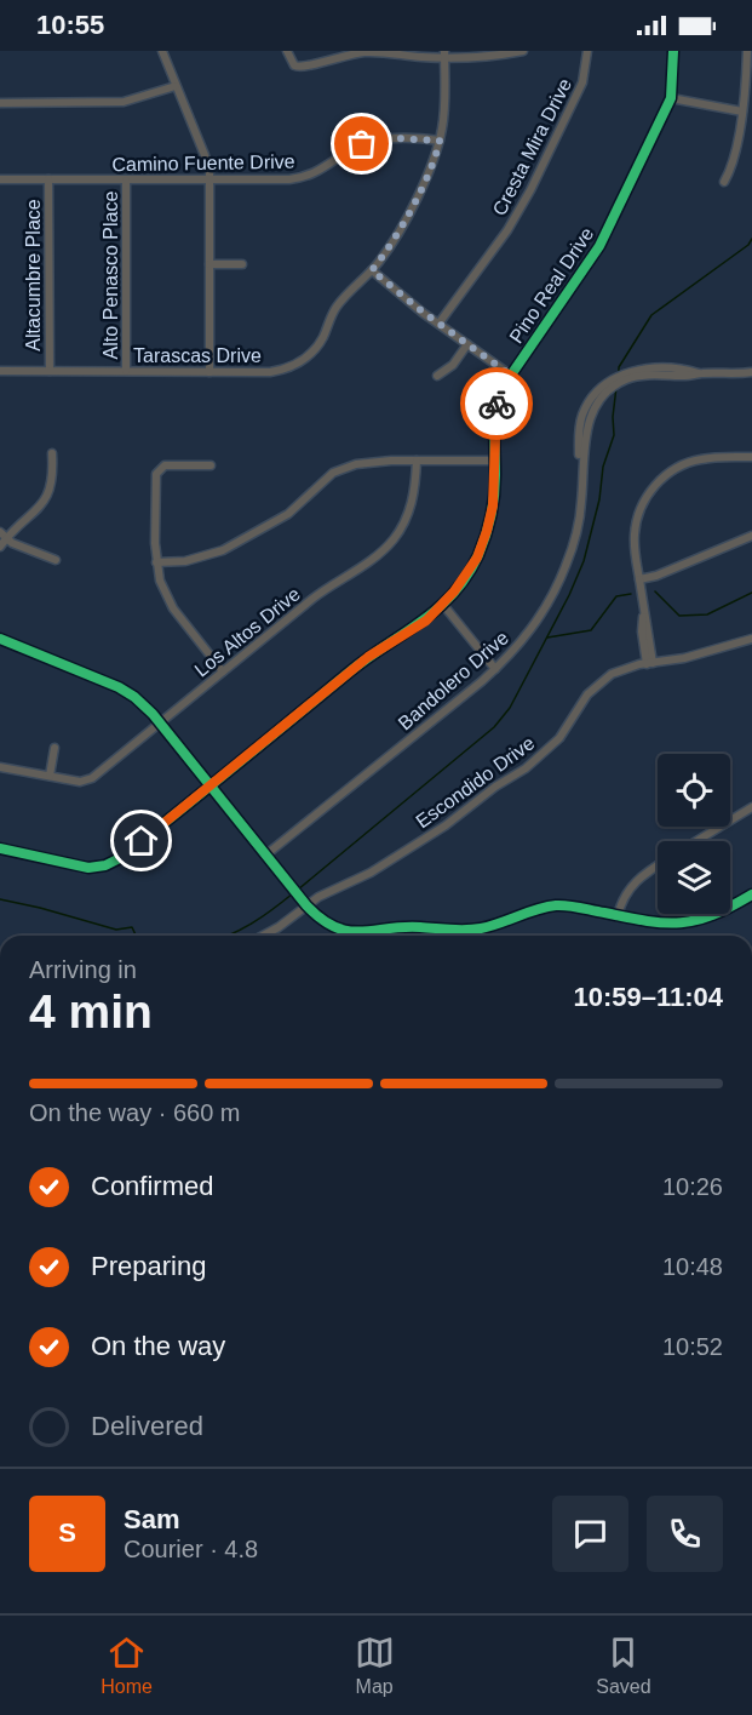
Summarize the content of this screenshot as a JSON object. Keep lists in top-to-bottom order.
{
  "streets": {
    "street": [
      "Cresta Mira Drive",
      "Camino Fuente Drive",
      "Altacumbre Place",
      "Alto Penasco Place",
      "Pino Real Drive",
      "Tarascas Drive",
      "Los Altos Drive",
      "Bandolero Drive",
      "Escondido Drive"
    ]
  },
  "crossings": [
    ["Camino Fuente Drive", "Altacumbre Place"],
    ["Camino Fuente Drive", "Alto Penasco Place"],
    ["Camino Fuente Drive", "Tarascas Drive"],
    ["Altacumbre Place", "Tarascas Drive"],
    ["Alto Penasco Place", "Tarascas Drive"]
  ],
  "page": {
    "status": "10:55",
    "heading": ["4 min", "Arriving in", "10:59–11:04"],
    "panel": ["Sam", "Courier · 4.8"],
    "bar": "On the way · 660 m",
    "list": [
      ["Confirmed", "10:26"],
      ["Preparing", "10:48"],
      ["On the way", "10:52"],
      "Delivered"
    ],
    "round": "S",
    "tabs": ["Home", "Map", "Saved"]
  }
}
